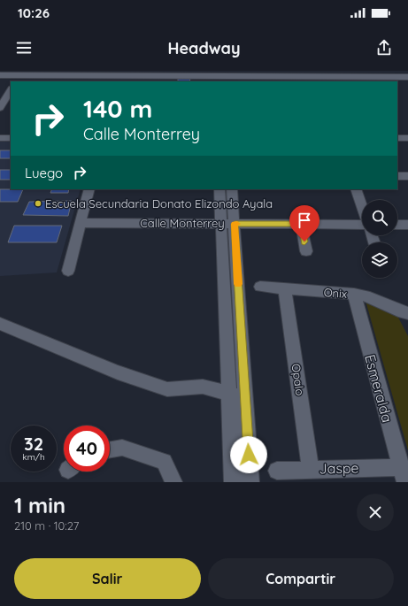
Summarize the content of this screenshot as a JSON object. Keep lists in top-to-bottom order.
{
  "streets": {
    "street": [
      "Calle Monterrey",
      "Onix",
      "Opalo",
      "Esmeralda",
      "Jaspe"
    ]
  },
  "crossings": [
    ["Onix", "Opalo"],
    ["Onix", "Esmeralda"],
    ["Opalo", "Jaspe"],
    ["Esmeralda", "Jaspe"]
  ],
  "places": ["Escuela Secundaria Donato Elizondo Ayala"],
  "page": {
    "status": "10:26",
    "header": "Headway",
    "turn": ["140 m", "Calle Monterrey"],
    "then": "Luego",
    "speed": "32 km/h",
    "limit": "40",
    "heading": ["1 min", "210 m · 10:27"],
    "buttons": ["Salir", "Compartir"]
  }
}
